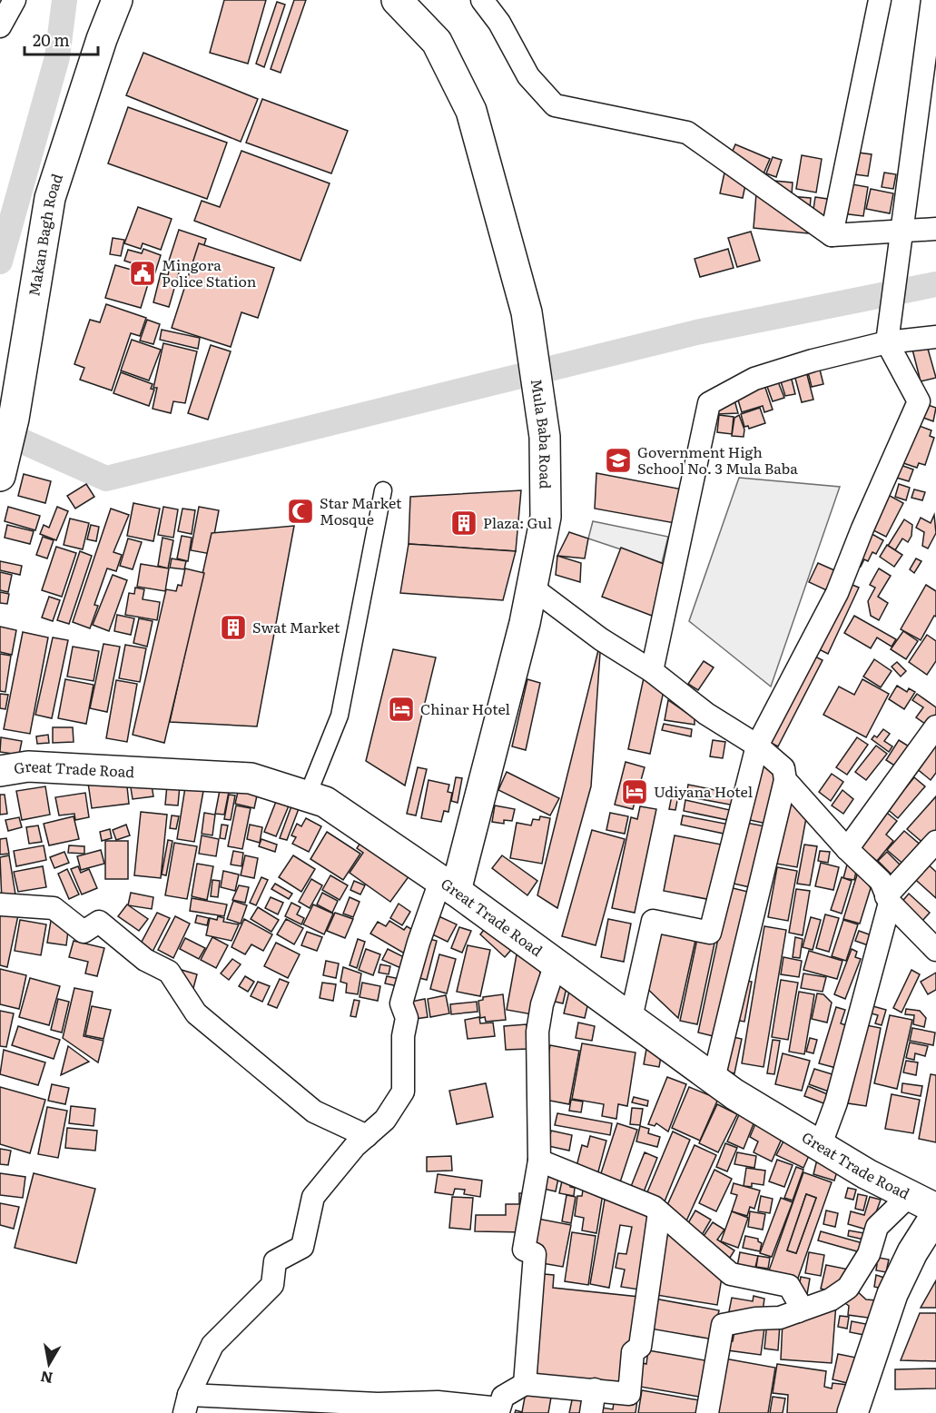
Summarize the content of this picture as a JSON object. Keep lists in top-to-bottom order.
{
  "streets": {
    "main road": ["Makan Bagh Road", "Mula Baba Road", "Great Trade Road"]
  },
  "crossings": [
    ["Mula Baba Road", "Great Trade Road"]
  ],
  "places": {
    "public building": ["Mingora Police Station"],
    "school or university": ["Government High School No. 3 Mula Baba"],
    "mosque": ["Star Market Mosque"],
    "building": ["Plaza: Gul", "Swat Market"],
    "hotel": ["Chinar Hotel", "Udiyana Hotel"]
  },
  "scale_bar": "20 m",
  "north": "bottom"
}
